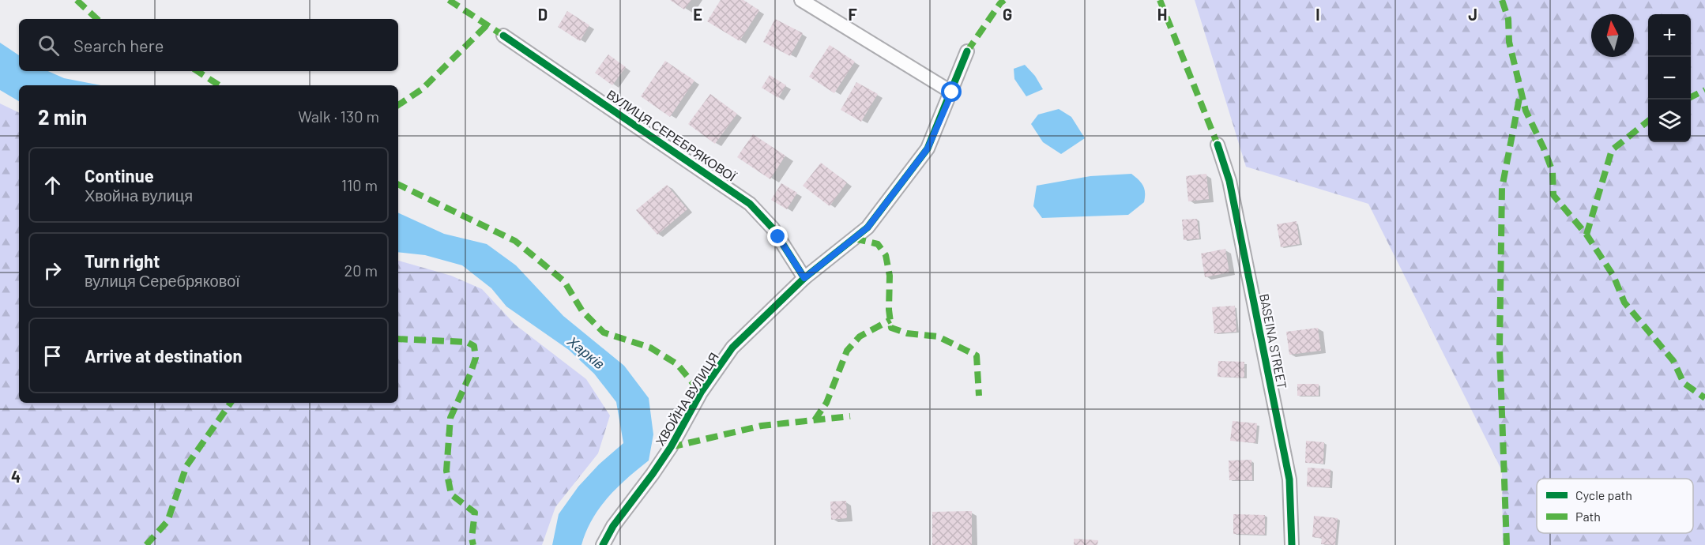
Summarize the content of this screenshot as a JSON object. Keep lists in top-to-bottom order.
{
  "streets": {
    "street": ["ВУЛИЦЯ СЕРЕБРЯКОВОЇ", "BASEINA STREET", "ХВОЙНА ВУЛИЦЯ"]
  },
  "crossings": [
    ["ВУЛИЦЯ СЕРЕБРЯКОВОЇ", "ХВОЙНА ВУЛИЦЯ"]
  ],
  "water": ["Харків"],
  "legend": ["Cycle path", "Path"],
  "north": "top",
  "page": {
    "map_buttons": ["+", "−"],
    "search": "Search here",
    "heading": ["2 min", "Walk · 130 m"],
    "list": [
      ["Continue", "Хвойна вулиця", "110 m"],
      ["Turn right", "вулиця Серебрякової", "20 m"],
      "Arrive at destination"
    ]
  },
  "grid": {
    "columns": [
      "D",
      "E",
      "F",
      "G",
      "H",
      "I",
      "J"
    ],
    "rows": ["4"]
  }
}
